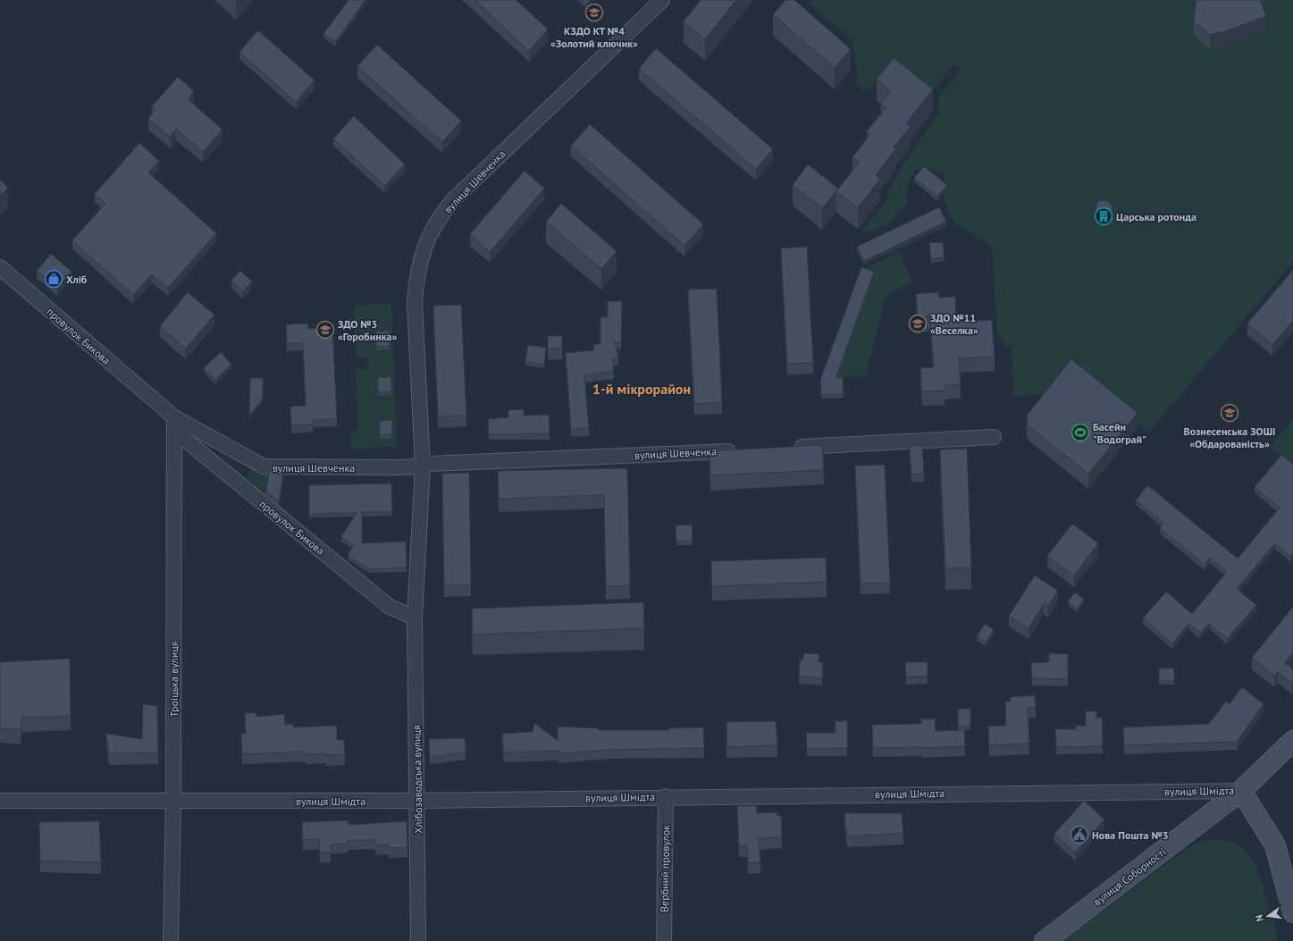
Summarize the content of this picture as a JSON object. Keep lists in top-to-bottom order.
{
  "streets": {
    "main road": ["вулиця Соборності"],
    "street": [
      "вулиця Шевченка",
      "провулок Бикова",
      "Троїцька вулиця",
      "Хлібозаводська вулиця",
      "вулиця Шмідта",
      "Вербний провулок"
    ]
  },
  "crossings": [
    ["вулиця Шевченка", "провулок Бикова"],
    ["вулиця Шевченка", "Троїцька вулиця"],
    ["вулиця Шевченка", "Хлібозаводська вулиця"],
    ["провулок Бикова", "Троїцька вулиця"],
    ["провулок Бикова", "Хлібозаводська вулиця"],
    ["Троїцька вулиця", "вулиця Шмідта"],
    ["Хлібозаводська вулиця", "вулиця Шмідта"],
    ["вулиця Шмідта", "Вербний провулок"],
    ["вулиця Шмідта", "вулиця Соборності"]
  ],
  "districts": ["1-й мікрорайон"],
  "places": {
    "school or university": [
      "КЗДО КТ №4 «Золотий ключик»",
      "ЗДО №11 «Веселка»",
      "ЗДО №3 «Горобинка»",
      "Вознесенська ЗОШІ «Обдарованість»"
    ],
    "building": ["Царська ротонда"],
    "shop": ["Хліб"],
    "sports": ["Басейн \"Водограй\""],
    "public building": ["Нова Пошта №3"]
  },
  "north": "left"
}
